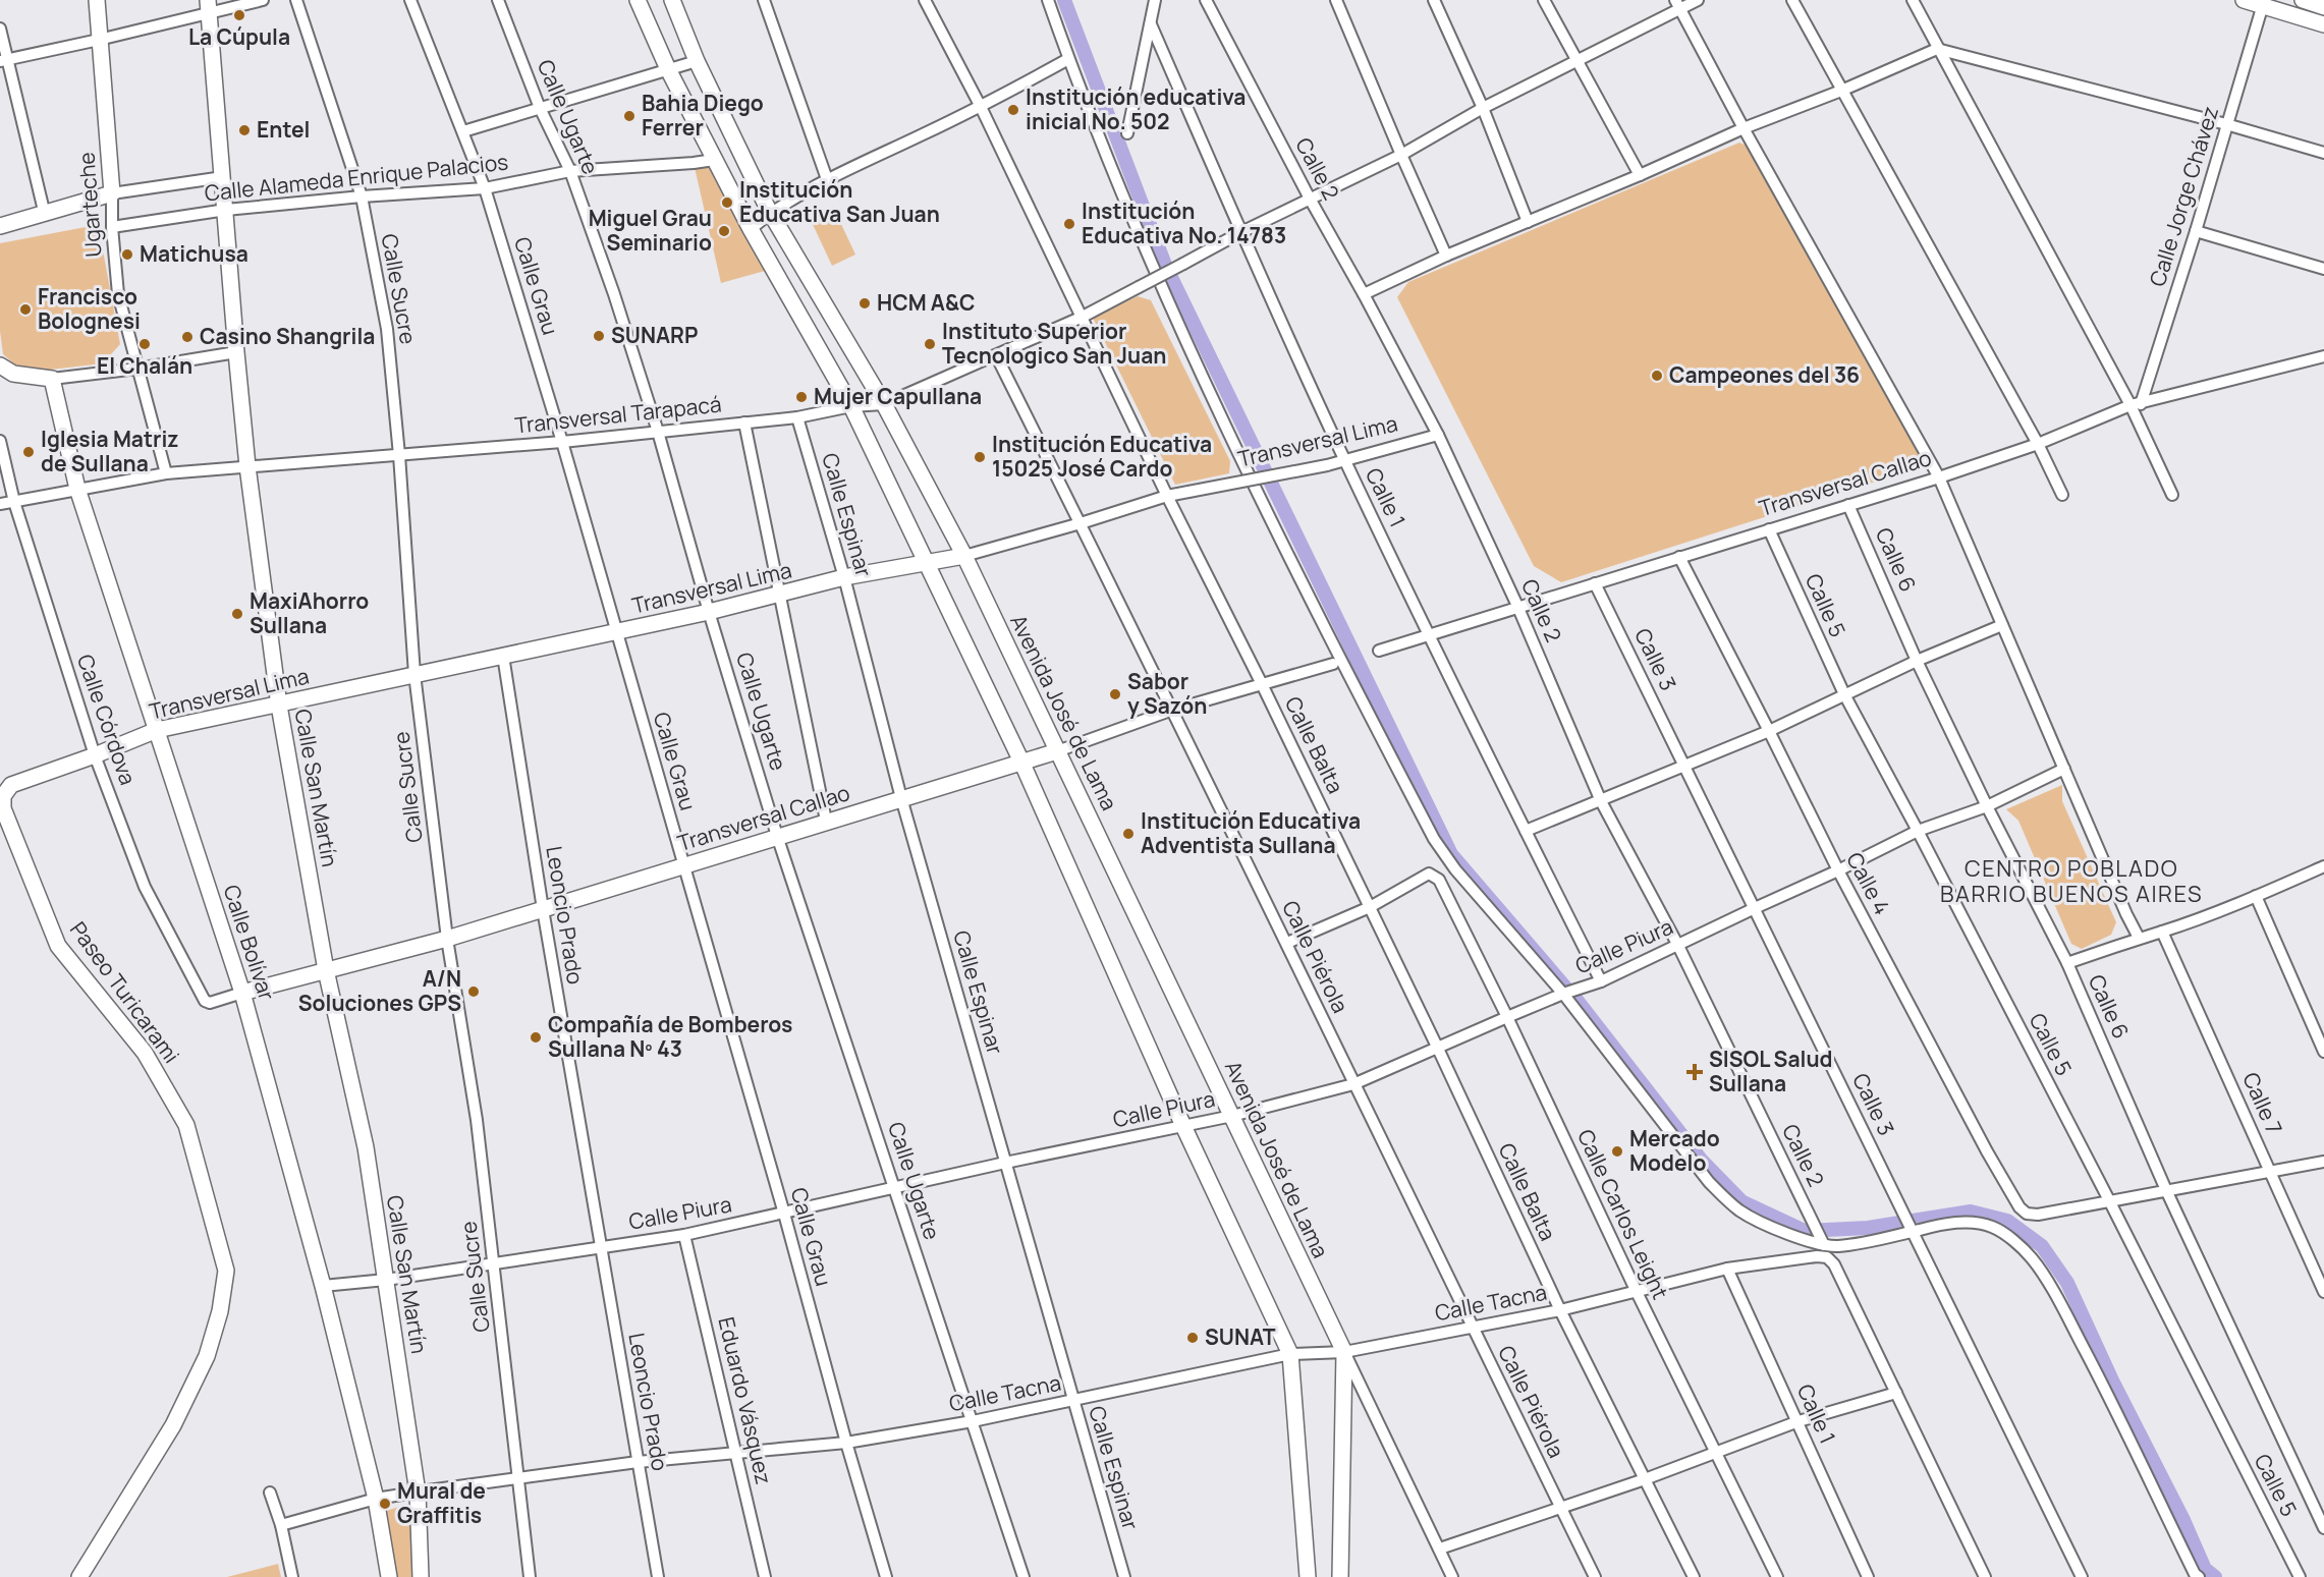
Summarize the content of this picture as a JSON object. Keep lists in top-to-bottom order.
{
  "streets": {
    "street": [
      "Calle Ugarte",
      "Calle 2",
      "Calle Alameda Enrique Palacios",
      "Calle Jorge Chávez",
      "Ugarteche",
      "Calle Grau",
      "Calle Sucre",
      "Transversal Tarapacá",
      "Transversal Lima",
      "Transversal Callao",
      "Calle 1",
      "Calle Espinar",
      "Calle 6",
      "Calle 5",
      "Calle 3",
      "Avenida José de Lama",
      "Calle Córdova",
      "Calle Balta",
      "Calle San Martín",
      "Calle 4",
      "Leoncio Prado",
      "Calle Bolívar",
      "Calle Piura",
      "Calle Piérola",
      "Paseo Turicarami",
      "Calle 7",
      "Calle Carlos Leight",
      "Calle Tacna",
      "Eduardo Vásquez"
    ]
  },
  "crossings": [
    ["Calle Ugarte", "Calle Alameda Enrique Palacios"],
    ["Calle Ugarte", "Transversal Tarapacá"],
    ["Calle Ugarte", "Transversal Lima"],
    ["Calle Ugarte", "Transversal Callao"],
    ["Calle Ugarte", "Calle Piura"],
    ["Calle Ugarte", "Calle Tacna"],
    ["Calle 2", "Transversal Tarapacá"],
    ["Calle 2", "Transversal Lima"],
    ["Calle 2", "Transversal Callao"],
    ["Calle 2", "Calle Piura"],
    ["Calle Alameda Enrique Palacios", "Ugarteche"],
    ["Calle Alameda Enrique Palacios", "Calle Grau"],
    ["Calle Alameda Enrique Palacios", "Calle Sucre"],
    ["Calle Alameda Enrique Palacios", "Calle San Martín"],
    ["Calle Jorge Chávez", "Transversal Callao"],
    ["Ugarteche", "Transversal Tarapacá"],
    ["Calle Grau", "Transversal Tarapacá"],
    ["Calle Grau", "Transversal Lima"],
    ["Calle Grau", "Transversal Callao"],
    ["Calle Grau", "Calle Piura"],
    ["Calle Grau", "Calle Tacna"],
    ["Calle Sucre", "Transversal Tarapacá"],
    ["Calle Sucre", "Transversal Lima"],
    ["Calle Sucre", "Transversal Callao"],
    ["Calle Sucre", "Calle Piura"],
    ["Calle Sucre", "Calle Tacna"],
    ["Transversal Tarapacá", "Calle 1"],
    ["Transversal Tarapacá", "Calle Espinar"],
    ["Transversal Tarapacá", "Avenida José de Lama"],
    ["Transversal Tarapacá", "Calle Córdova"],
    ["Transversal Tarapacá", "Calle Balta"],
    ["Transversal Tarapacá", "Calle San Martín"],
    ["Transversal Tarapacá", "Calle Bolívar"],
    ["Transversal Tarapacá", "Calle Piérola"],
    ["Transversal Lima", "Calle 1"],
    ["Transversal Lima", "Calle Espinar"],
    ["Transversal Lima", "Avenida José de Lama"],
    ["Transversal Lima", "Calle Córdova"],
    ["Transversal Lima", "Calle Balta"],
    ["Transversal Lima", "Calle San Martín"],
    ["Transversal Lima", "Leoncio Prado"],
    ["Transversal Lima", "Calle Bolívar"],
    ["Transversal Lima", "Calle Piérola"],
    ["Transversal Lima", "Paseo Turicarami"],
    ["Transversal Callao", "Calle 1"],
    ["Transversal Callao", "Calle Espinar"],
    ["Transversal Callao", "Calle 6"],
    ["Transversal Callao", "Calle 5"],
    ["Transversal Callao", "Calle 3"],
    ["Transversal Callao", "Avenida José de Lama"],
    ["Transversal Callao", "Calle Córdova"],
    ["Transversal Callao", "Calle Balta"],
    ["Transversal Callao", "Calle San Martín"],
    ["Transversal Callao", "Calle 4"],
    ["Transversal Callao", "Leoncio Prado"],
    ["Transversal Callao", "Calle Bolívar"],
    ["Transversal Callao", "Calle Piérola"],
    ["Calle 1", "Calle Piura"],
    ["Calle 1", "Calle Tacna"],
    ["Calle Espinar", "Calle Piura"],
    ["Calle Espinar", "Calle Tacna"],
    ["Calle 6", "Calle Piura"],
    ["Calle 5", "Calle 4"],
    ["Calle 5", "Calle Piura"],
    ["Calle 3", "Calle Piura"],
    ["Avenida José de Lama", "Calle Piura"],
    ["Avenida José de Lama", "Calle Tacna"],
    ["Calle Balta", "Calle Piura"],
    ["Calle Balta", "Calle Carlos Leight"],
    ["Calle Balta", "Calle Tacna"],
    ["Calle San Martín", "Calle Piura"],
    ["Calle San Martín", "Calle Tacna"],
    ["Calle 4", "Calle Piura"],
    ["Leoncio Prado", "Calle Piura"],
    ["Leoncio Prado", "Calle Tacna"],
    ["Calle Bolívar", "Calle Piura"],
    ["Calle Bolívar", "Calle Tacna"],
    ["Calle Piura", "Calle Piérola"],
    ["Calle Piura", "Calle Carlos Leight"],
    ["Calle Piura", "Eduardo Vásquez"],
    ["Calle Piérola", "Calle Tacna"],
    ["Calle Carlos Leight", "Calle Tacna"],
    ["Calle Tacna", "Eduardo Vásquez"]
  ],
  "districts": ["CENTRO POBLADO BARRIO BUENOS AIRES"],
  "places": {
    "other": [
      "La Cúpula",
      "Institución educativa inicial No. 502",
      "Bahia Diego Ferrer",
      "Entel",
      "Institución Educativa San Juan",
      "Institución Educativa No. 14783",
      "Miguel Grau Seminario",
      "Matichusa",
      "HCM A&C",
      "Francisco Bolognesi",
      "SUNARP",
      "Casino Shangrila",
      "El Chalán",
      "Instituto Superior Tecnologico San Juan",
      "Campeones del 36",
      "Mujer Capullana",
      "Iglesia Matriz de Sullana",
      "Institución Educativa 15025 José Cardo",
      "MaxiAhorro Sullana",
      "Sabor y Sazón",
      "Institución Educativa Adventista Sullana",
      "A/N Soluciones GPS",
      "Compañía de Bomberos Sullana Nº 43",
      "Mercado Modelo",
      "SUNAT",
      "Mural de Graffitis"
    ],
    "health": ["SISOL Salud Sullana"]
  }
}
